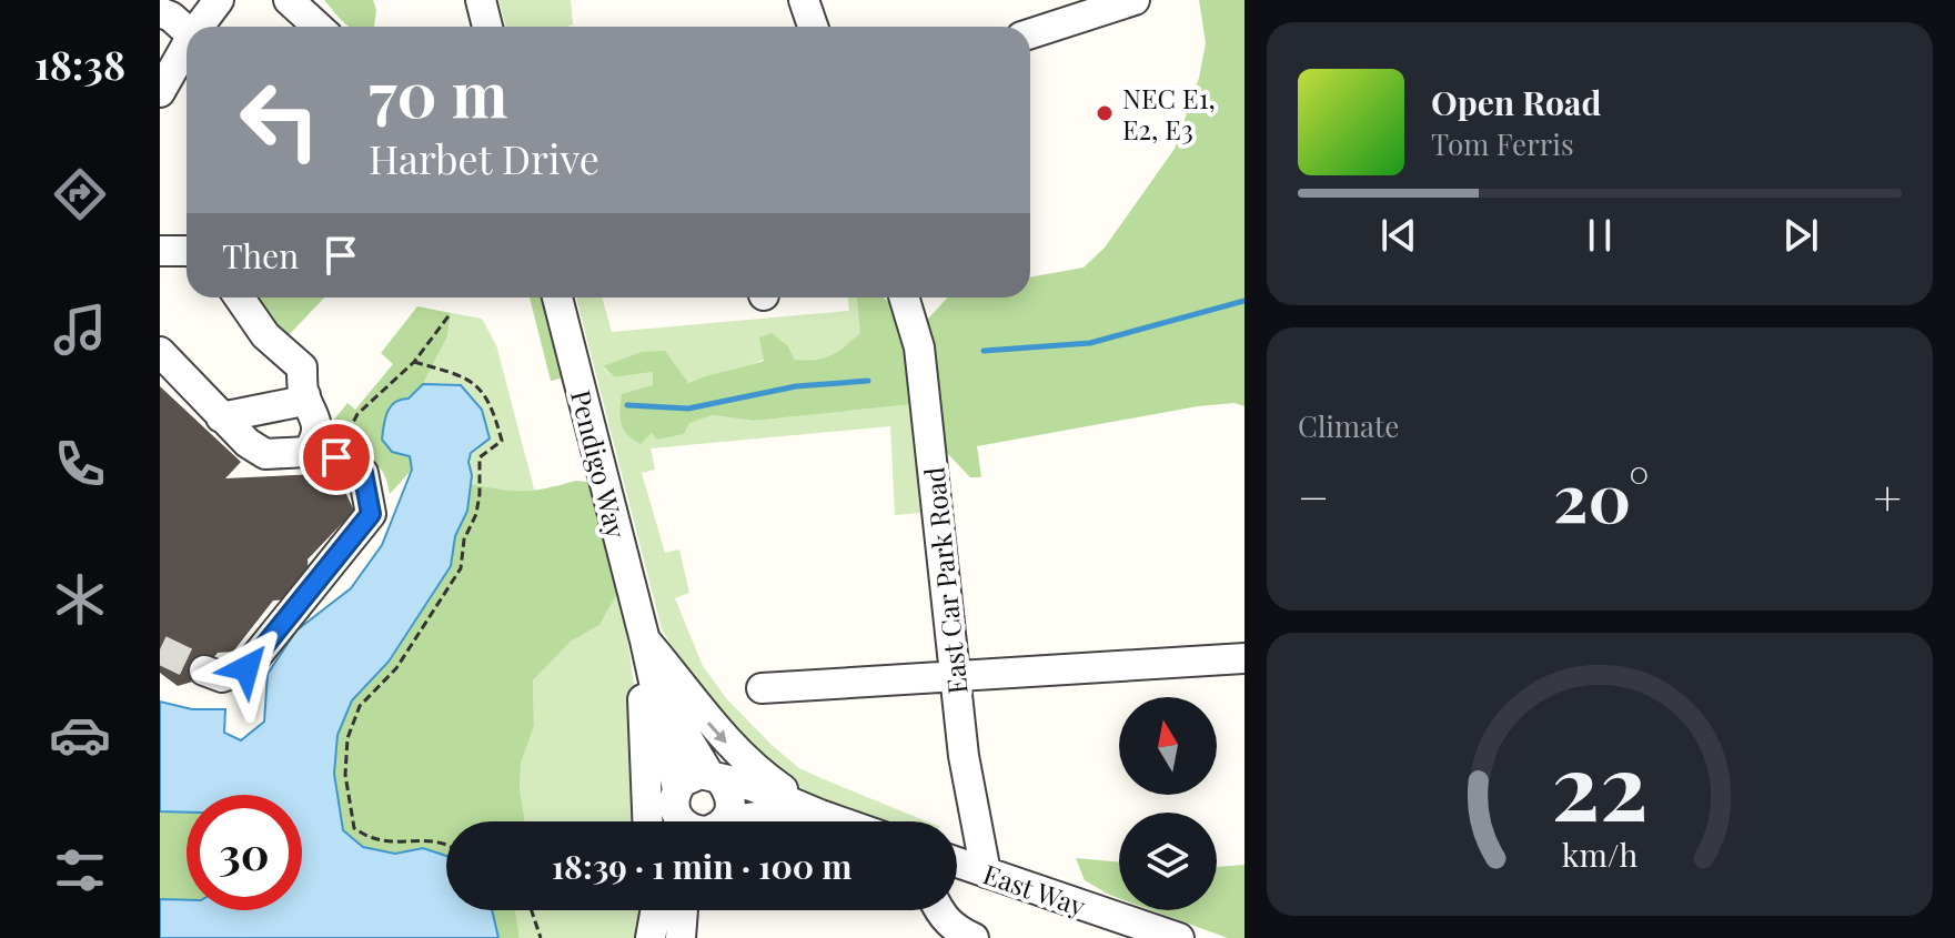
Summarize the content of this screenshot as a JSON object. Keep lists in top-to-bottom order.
{
  "streets": {
    "street": ["Pendigo Way", "East Car Park Road", "East Way"]
  },
  "crossings": [
    ["East Car Park Road", "East Way"]
  ],
  "places": ["NEC E1, E2, E3"],
  "north": "top",
  "page": {
    "tabs": "18:38",
    "turn": ["70 m", "Harbet Drive"],
    "song": ["Open Road", "Tom Ferris"],
    "then": "Then",
    "tile": "Climate",
    "heat": ["−", "20°", "+"],
    "limit": "30",
    "trip": "18:39 · 1 min · 100 m",
    "gauge": ["22", "km/h"]
  }
}
